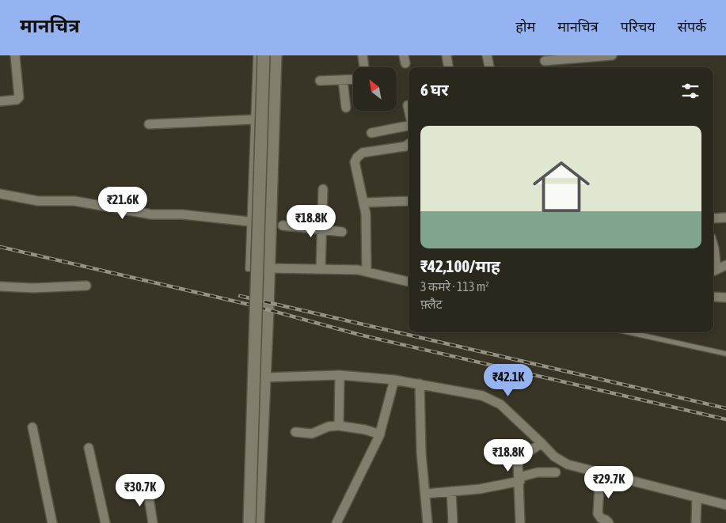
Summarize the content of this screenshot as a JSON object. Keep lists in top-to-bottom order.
{
  "north": "top left",
  "page": {
    "header": "मानचित्र",
    "nav": [
      "होम",
      "मानचित्र",
      "परिचय",
      "संपर्क"
    ],
    "heading": "6 घर",
    "list": [
      {
        "name": "₹42,100/माह",
        "note": "3 कमरे · 113 m² · फ़्लैट"
      }
    ],
    "price": [
      "₹21.6K",
      "₹18.8K",
      "₹42.1K",
      "₹18.8K",
      "₹29.7K",
      "₹30.7K"
    ]
  }
}
